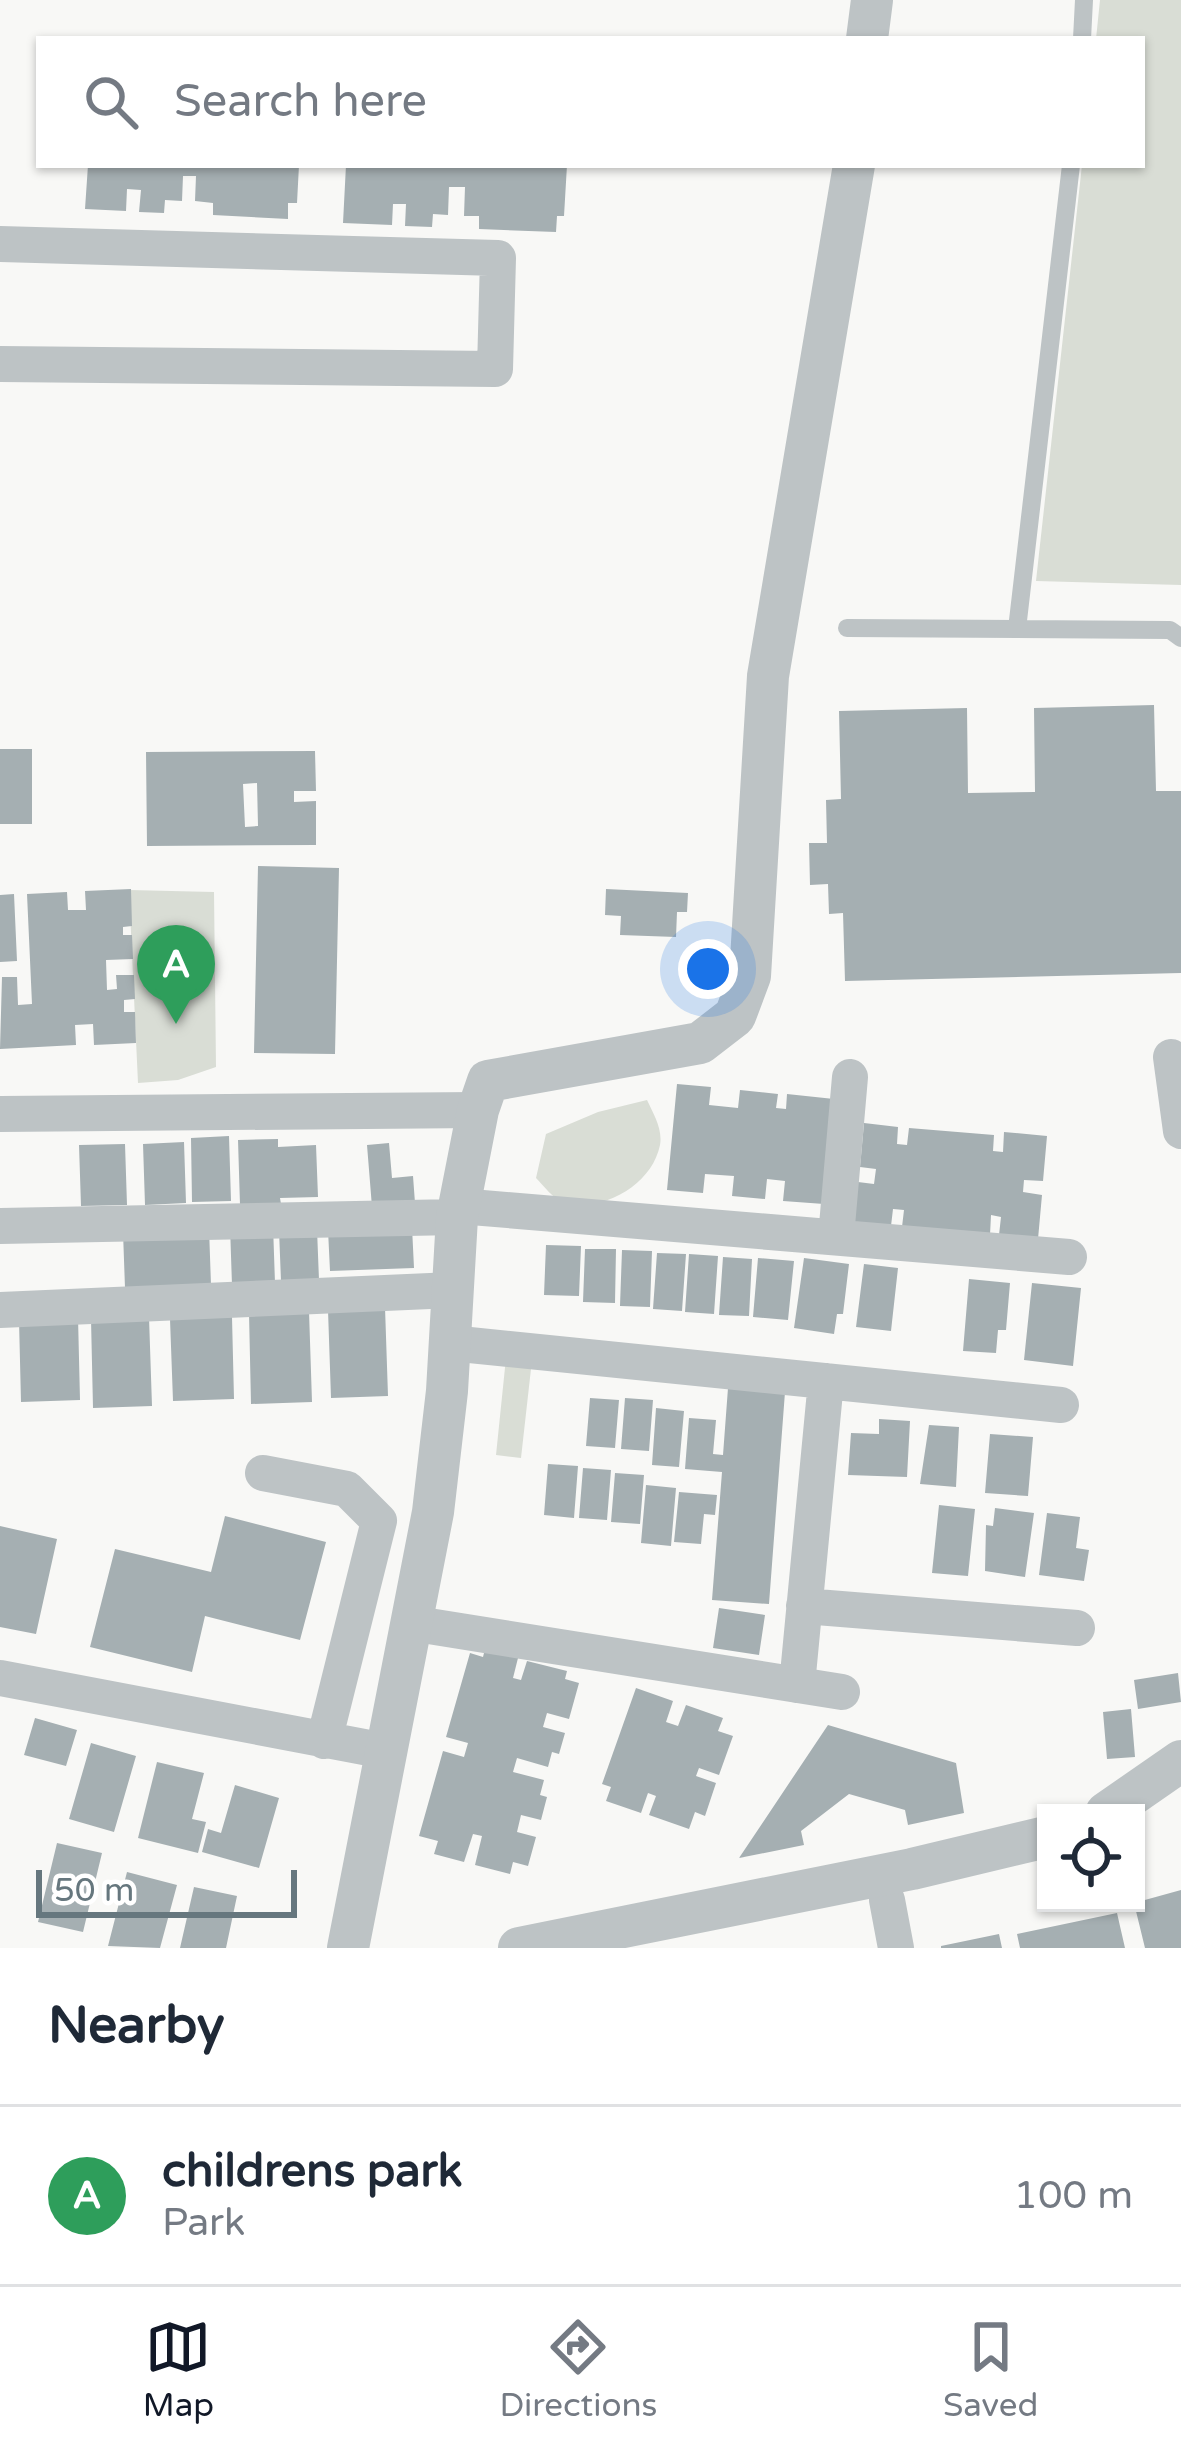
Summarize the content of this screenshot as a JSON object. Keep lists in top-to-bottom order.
{
  "scale_bar": "50 m",
  "page": {
    "search": "Search here",
    "pins": "A",
    "scale": "50 m",
    "heading": "Nearby",
    "list": [
      {
        "mark": "A",
        "name": "childrens park",
        "note": "Park",
        "value": "100 m"
      }
    ],
    "nav": ["Map", "Directions", "Saved"]
  }
}
